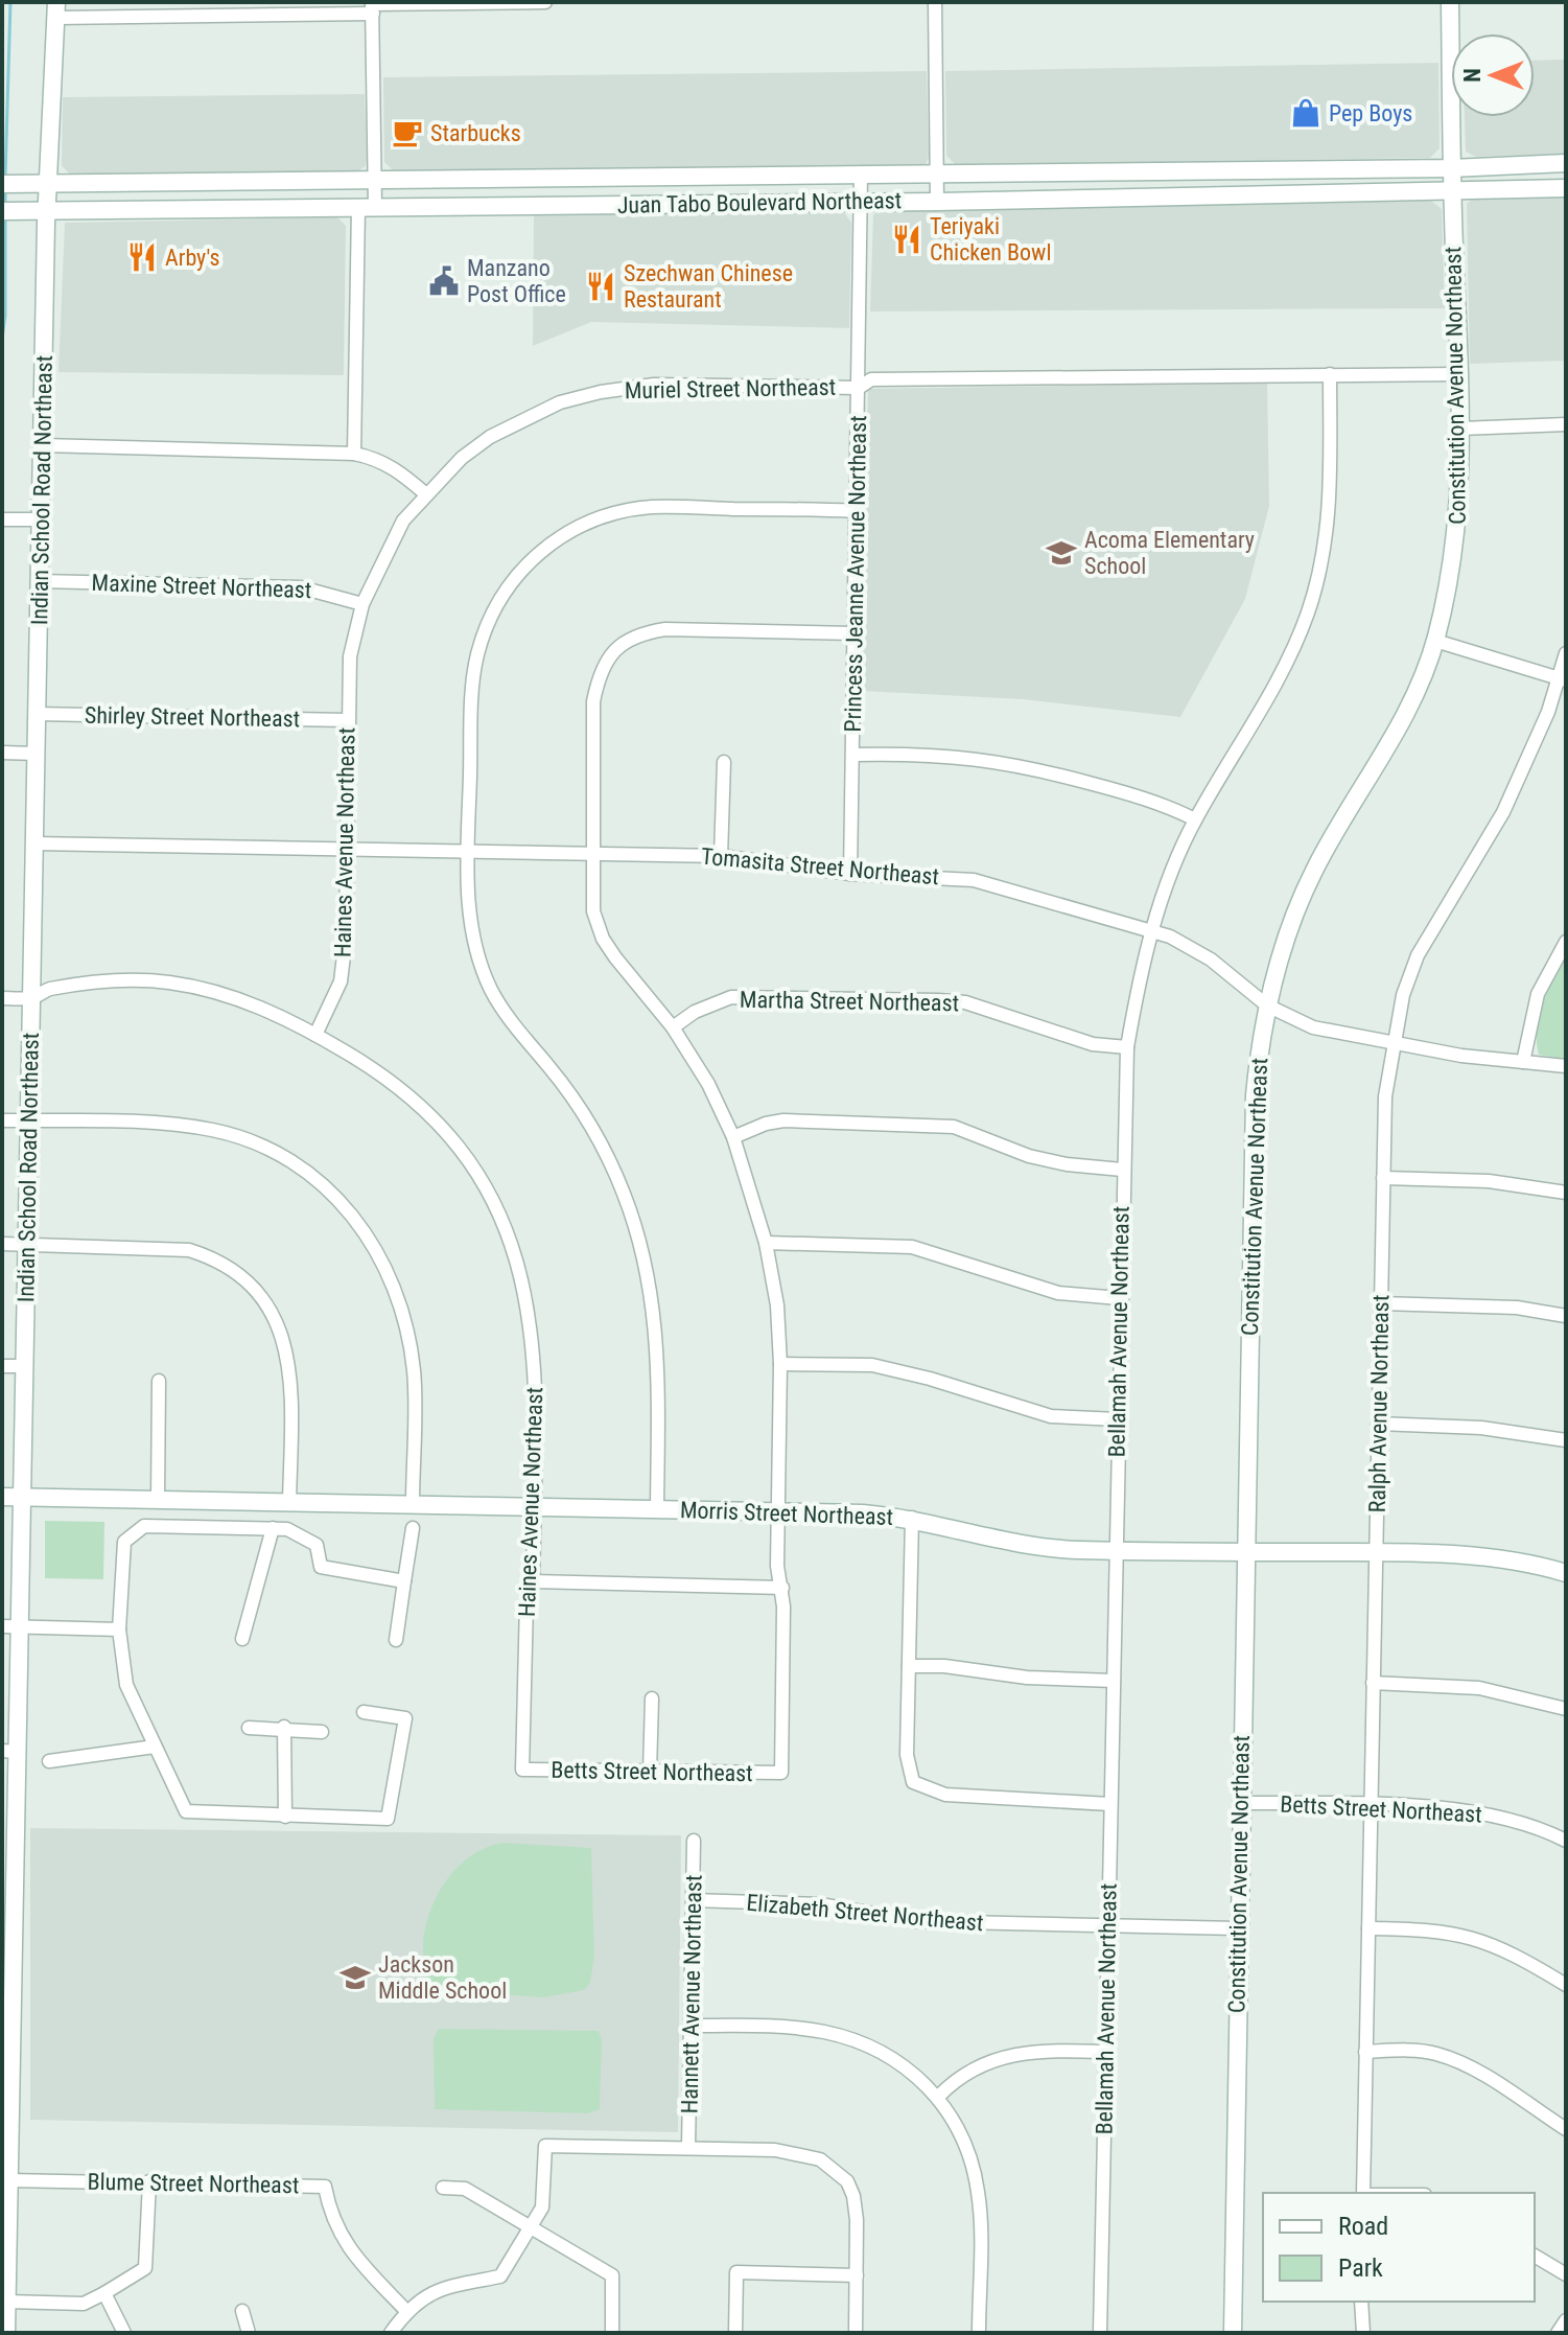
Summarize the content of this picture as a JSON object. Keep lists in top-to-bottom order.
{
  "streets": {
    "street": [
      "Juan Tabo Boulevard Northeast",
      "Constitution Avenue Northeast",
      "Muriel Street Northeast",
      "Indian School Road Northeast",
      "Princess Jeanne Avenue Northeast",
      "Maxine Street Northeast",
      "Shirley Street Northeast",
      "Haines Avenue Northeast",
      "Tomasita Street Northeast",
      "Martha Street Northeast",
      "Bellamah Avenue Northeast",
      "Ralph Avenue Northeast",
      "Morris Street Northeast",
      "Betts Street Northeast",
      "Elizabeth Street Northeast",
      "Hannett Avenue Northeast",
      "Blume Street Northeast"
    ]
  },
  "crossings": [
    ["Juan Tabo Boulevard Northeast", "Constitution Avenue Northeast"],
    ["Juan Tabo Boulevard Northeast", "Indian School Road Northeast"],
    ["Juan Tabo Boulevard Northeast", "Princess Jeanne Avenue Northeast"],
    ["Constitution Avenue Northeast", "Muriel Street Northeast"],
    ["Constitution Avenue Northeast", "Tomasita Street Northeast"],
    ["Constitution Avenue Northeast", "Morris Street Northeast"],
    ["Constitution Avenue Northeast", "Betts Street Northeast"],
    ["Constitution Avenue Northeast", "Elizabeth Street Northeast"],
    ["Muriel Street Northeast", "Princess Jeanne Avenue Northeast"],
    ["Muriel Street Northeast", "Haines Avenue Northeast"],
    ["Muriel Street Northeast", "Bellamah Avenue Northeast"],
    ["Indian School Road Northeast", "Maxine Street Northeast"],
    ["Indian School Road Northeast", "Shirley Street Northeast"],
    ["Indian School Road Northeast", "Tomasita Street Northeast"],
    ["Indian School Road Northeast", "Morris Street Northeast"],
    ["Indian School Road Northeast", "Blume Street Northeast"],
    ["Princess Jeanne Avenue Northeast", "Tomasita Street Northeast"],
    ["Maxine Street Northeast", "Haines Avenue Northeast"],
    ["Shirley Street Northeast", "Haines Avenue Northeast"],
    ["Haines Avenue Northeast", "Tomasita Street Northeast"],
    ["Haines Avenue Northeast", "Morris Street Northeast"],
    ["Haines Avenue Northeast", "Betts Street Northeast"],
    ["Tomasita Street Northeast", "Bellamah Avenue Northeast"],
    ["Tomasita Street Northeast", "Ralph Avenue Northeast"],
    ["Martha Street Northeast", "Bellamah Avenue Northeast"],
    ["Bellamah Avenue Northeast", "Morris Street Northeast"],
    ["Bellamah Avenue Northeast", "Elizabeth Street Northeast"],
    ["Ralph Avenue Northeast", "Morris Street Northeast"],
    ["Ralph Avenue Northeast", "Betts Street Northeast"],
    ["Elizabeth Street Northeast", "Hannett Avenue Northeast"]
  ],
  "places": {
    "shop": ["Pep Boys"],
    "cafe": ["Starbucks"],
    "restaurant": ["Teriyaki Chicken Bowl", "Arby's", "Szechwan Chinese Restaurant"],
    "public building": ["Manzano Post Office"],
    "school or university": ["Acoma Elementary School", "Jackson Middle School"]
  },
  "legend": ["Road", "Park"],
  "north": "left"
}
